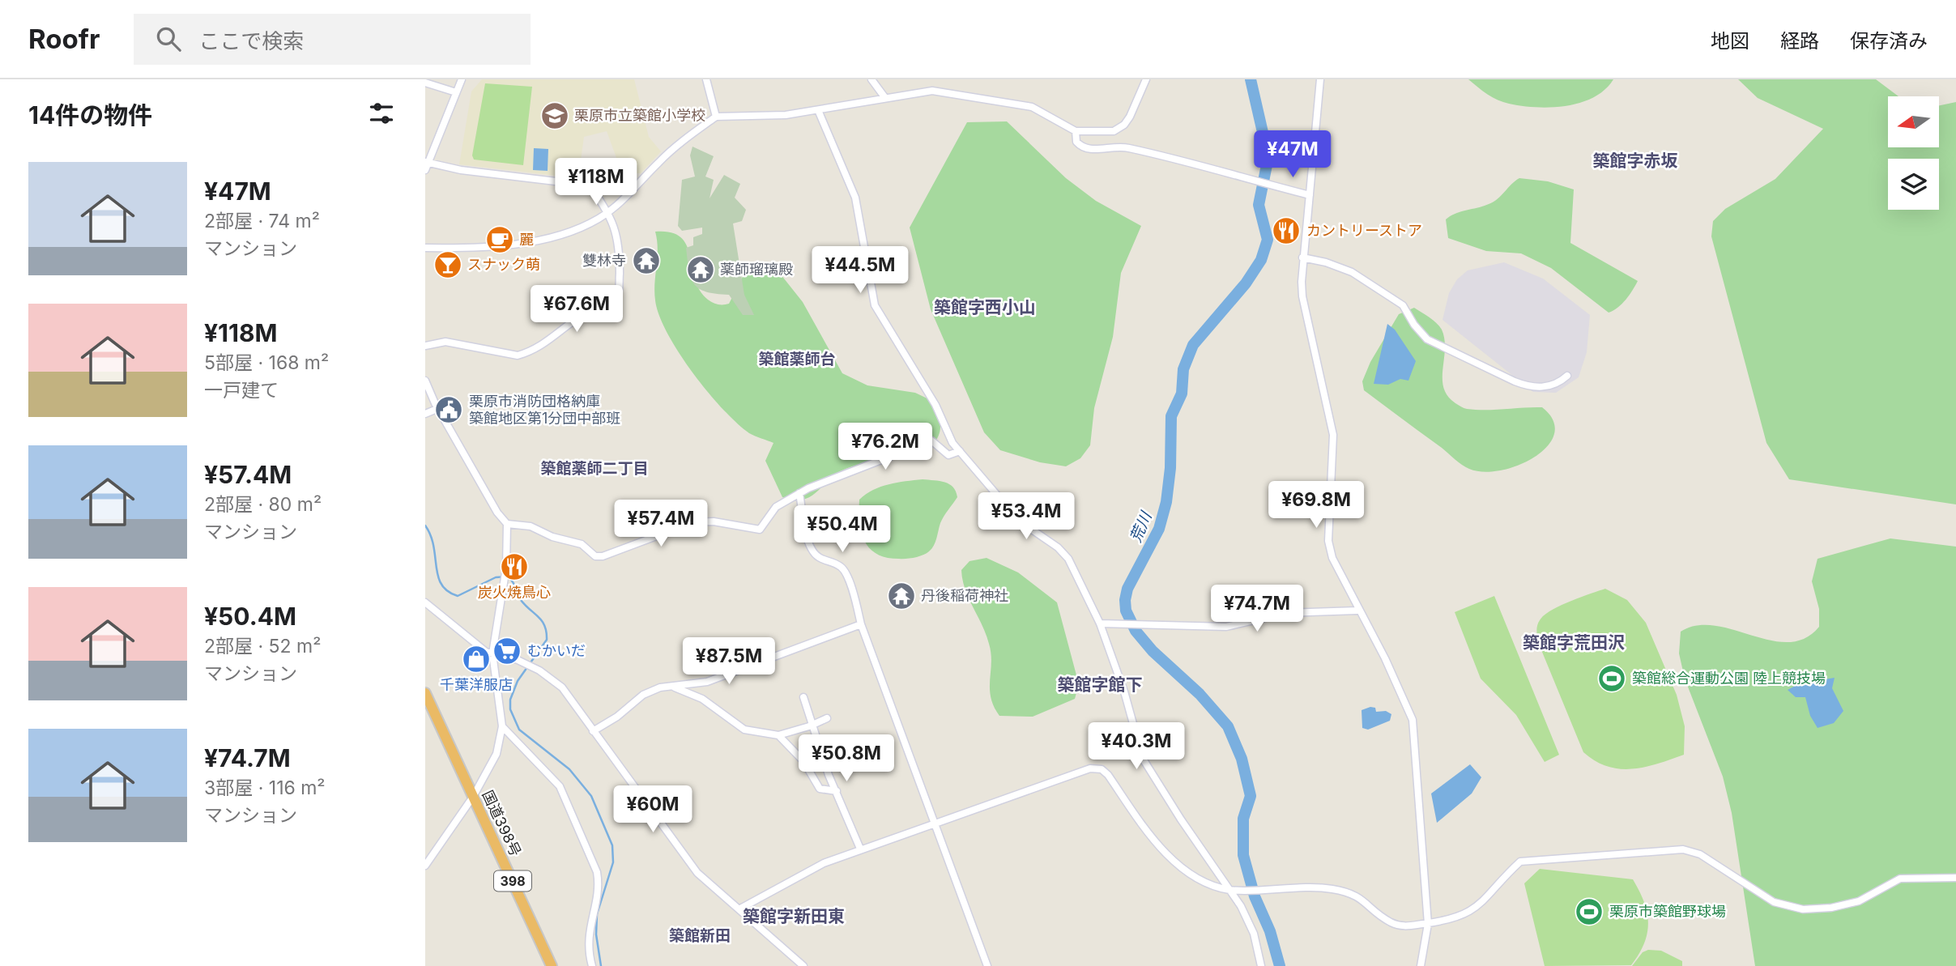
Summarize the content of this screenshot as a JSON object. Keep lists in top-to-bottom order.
{
  "streets": {
    "highway": ["国道398号", "398"]
  },
  "districts": [
    "築館字赤坂",
    "築館字西小山",
    "築館薬師台",
    "築館薬師二丁目",
    "築館字荒田沢",
    "築館字館下",
    "築館字新田東",
    "築館新田"
  ],
  "water": ["荒川"],
  "places": {
    "school or university": ["栗原市立築館小学校"],
    "restaurant": ["カントリーストア", "炭火焼鳥心"],
    "cafe": ["麗"],
    "temple": ["雙林寺", "薬師瑠璃殿", "丹後稲荷神社"],
    "bar": ["スナック萌"],
    "public building": ["栗原市消防団格納庫 築館地区第1分団中部班"],
    "supermarket": ["むかいだ"],
    "shop": ["千葉洋服店"],
    "sports": ["築館総合運動公園 陸上競技場", "栗原市築館野球場"]
  },
  "north": "left",
  "page": {
    "header": "Roofr",
    "search": "ここで検索",
    "nav": ["地図", "経路", "保存済み"],
    "heading": "14件の物件",
    "price": [
      "¥47M",
      "¥118M",
      "¥44.5M",
      "¥67.6M",
      "¥76.2M",
      "¥69.8M",
      "¥53.4M",
      "¥57.4M",
      "¥50.4M",
      "¥74.7M",
      "¥87.5M",
      "¥40.3M",
      "¥50.8M",
      "¥60M"
    ],
    "list": [
      {
        "name": "¥47M",
        "note": "2部屋 · 74 m² · マンション"
      },
      {
        "name": "¥118M",
        "note": "5部屋 · 168 m² · 一戸建て"
      },
      {
        "name": "¥57.4M",
        "note": "2部屋 · 80 m² · マンション"
      },
      {
        "name": "¥50.4M",
        "note": "2部屋 · 52 m² · マンション"
      },
      {
        "name": "¥74.7M",
        "note": "3部屋 · 116 m² · マンション"
      }
    ]
  }
}
